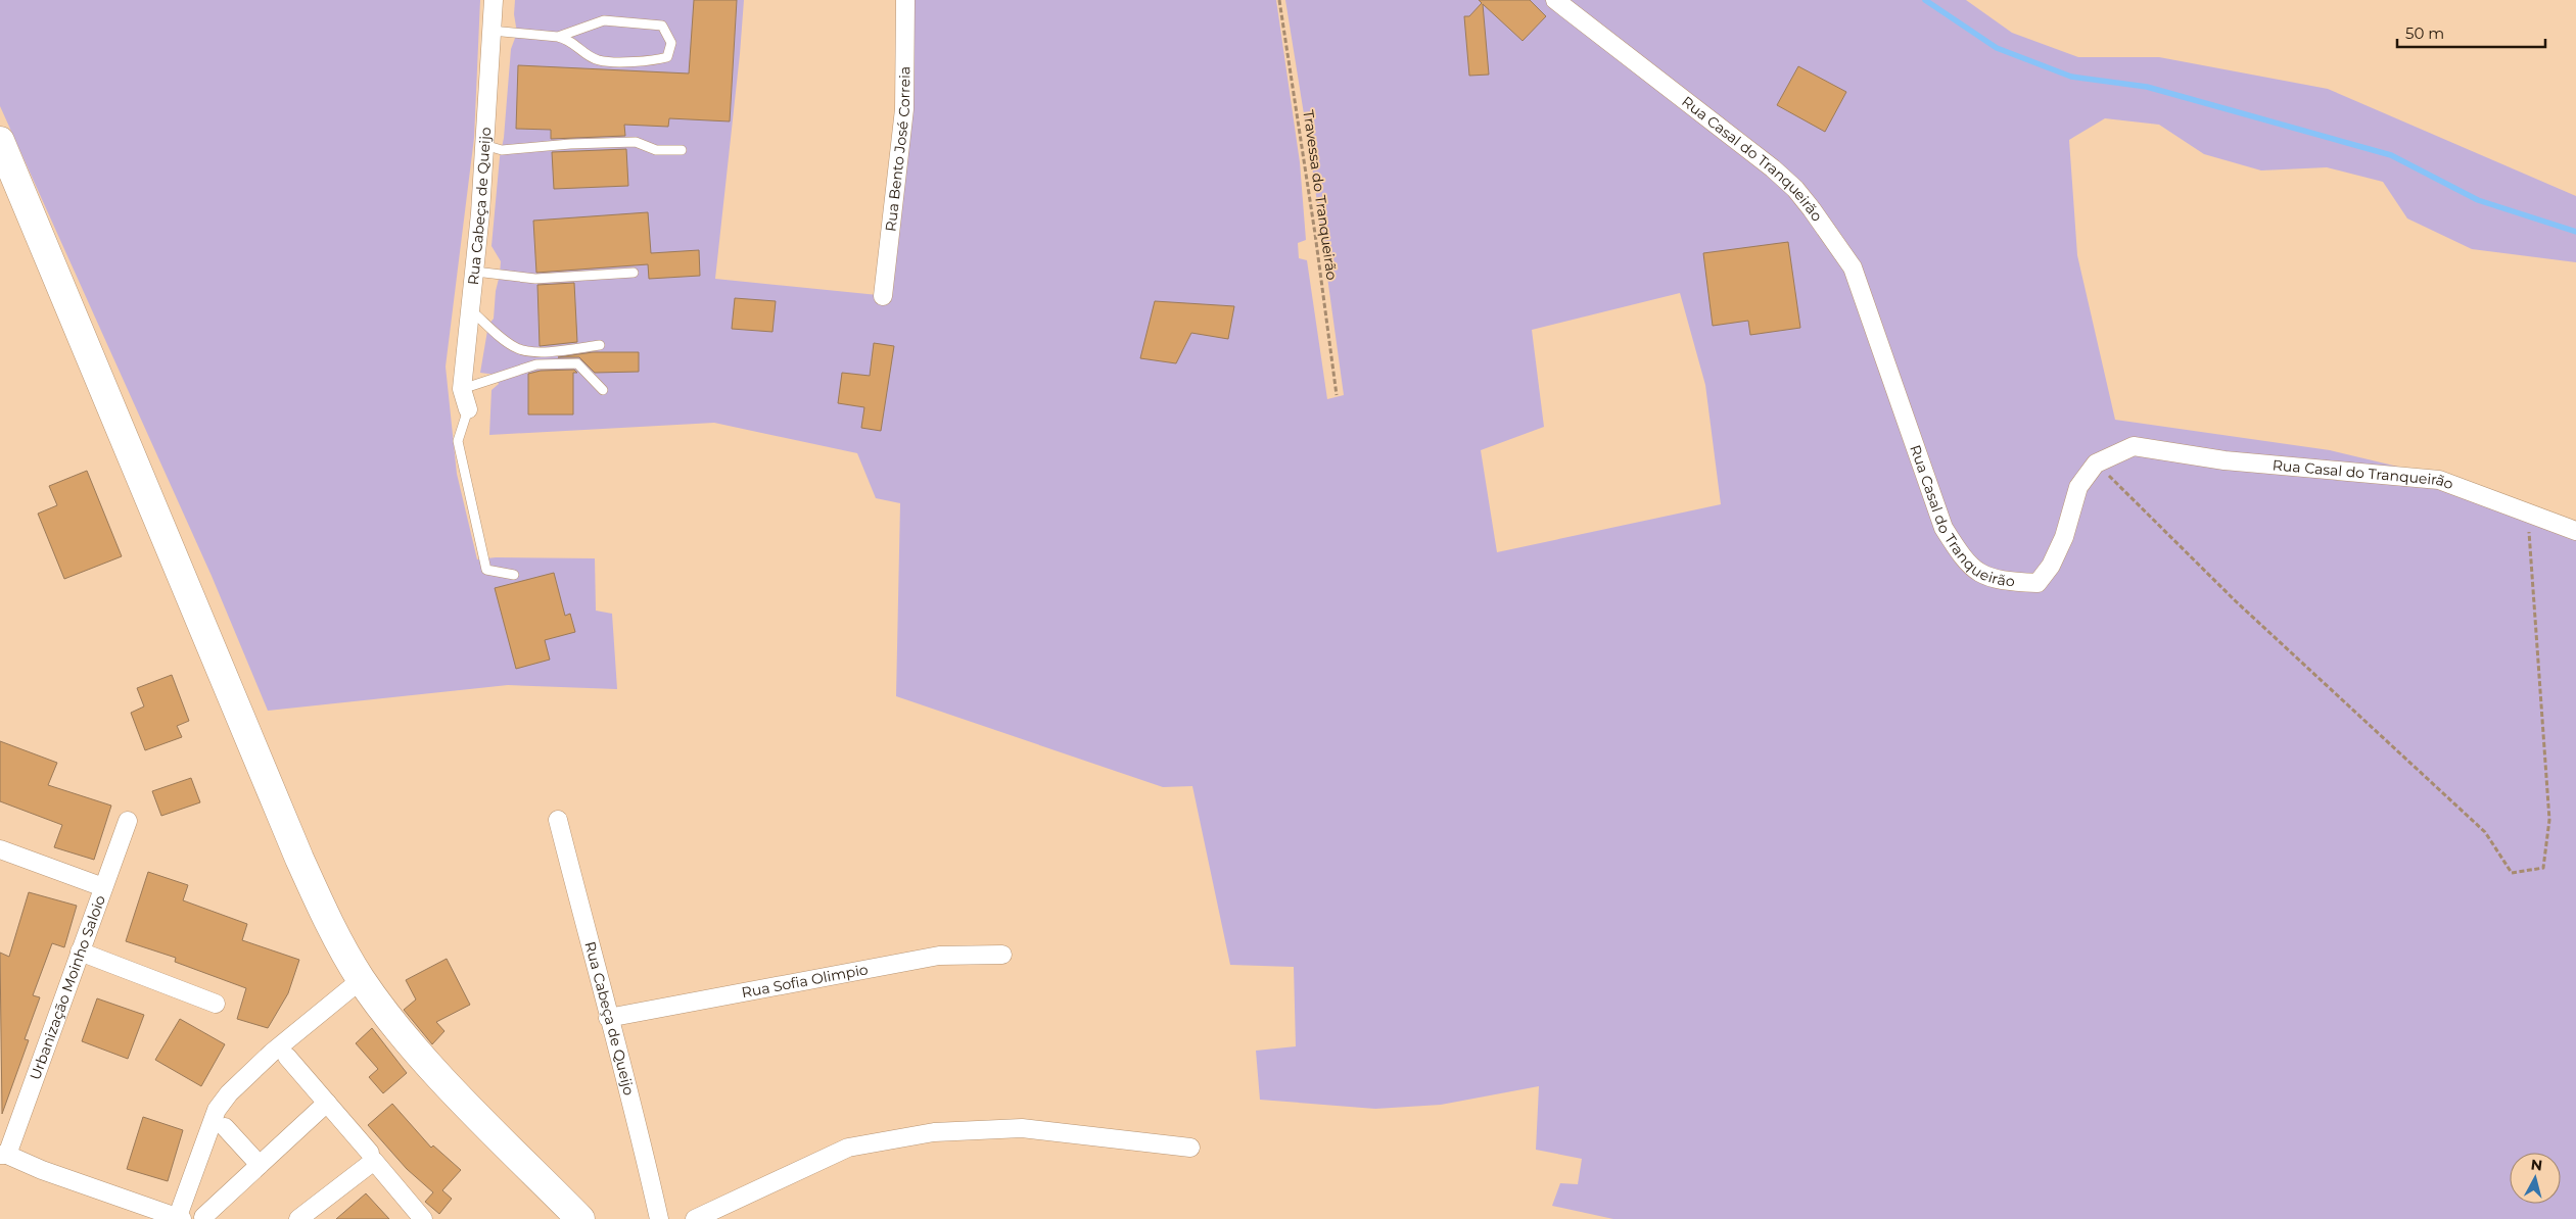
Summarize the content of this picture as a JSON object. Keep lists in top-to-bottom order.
{
  "streets": {
    "street": [
      "Rua Bento José Correia",
      "Rua Casal do Tranqueirão",
      "Rua Cabeça de Queijo",
      "Rua Sofia Olimpio",
      "Urbanização Moinho Saloio"
    ],
    "path": ["Travessa do Tranqueirão"]
  },
  "crossings": [
    ["Rua Cabeça de Queijo", "Rua Sofia Olimpio"]
  ],
  "scale_bar": "50 m",
  "north": "top"
}
